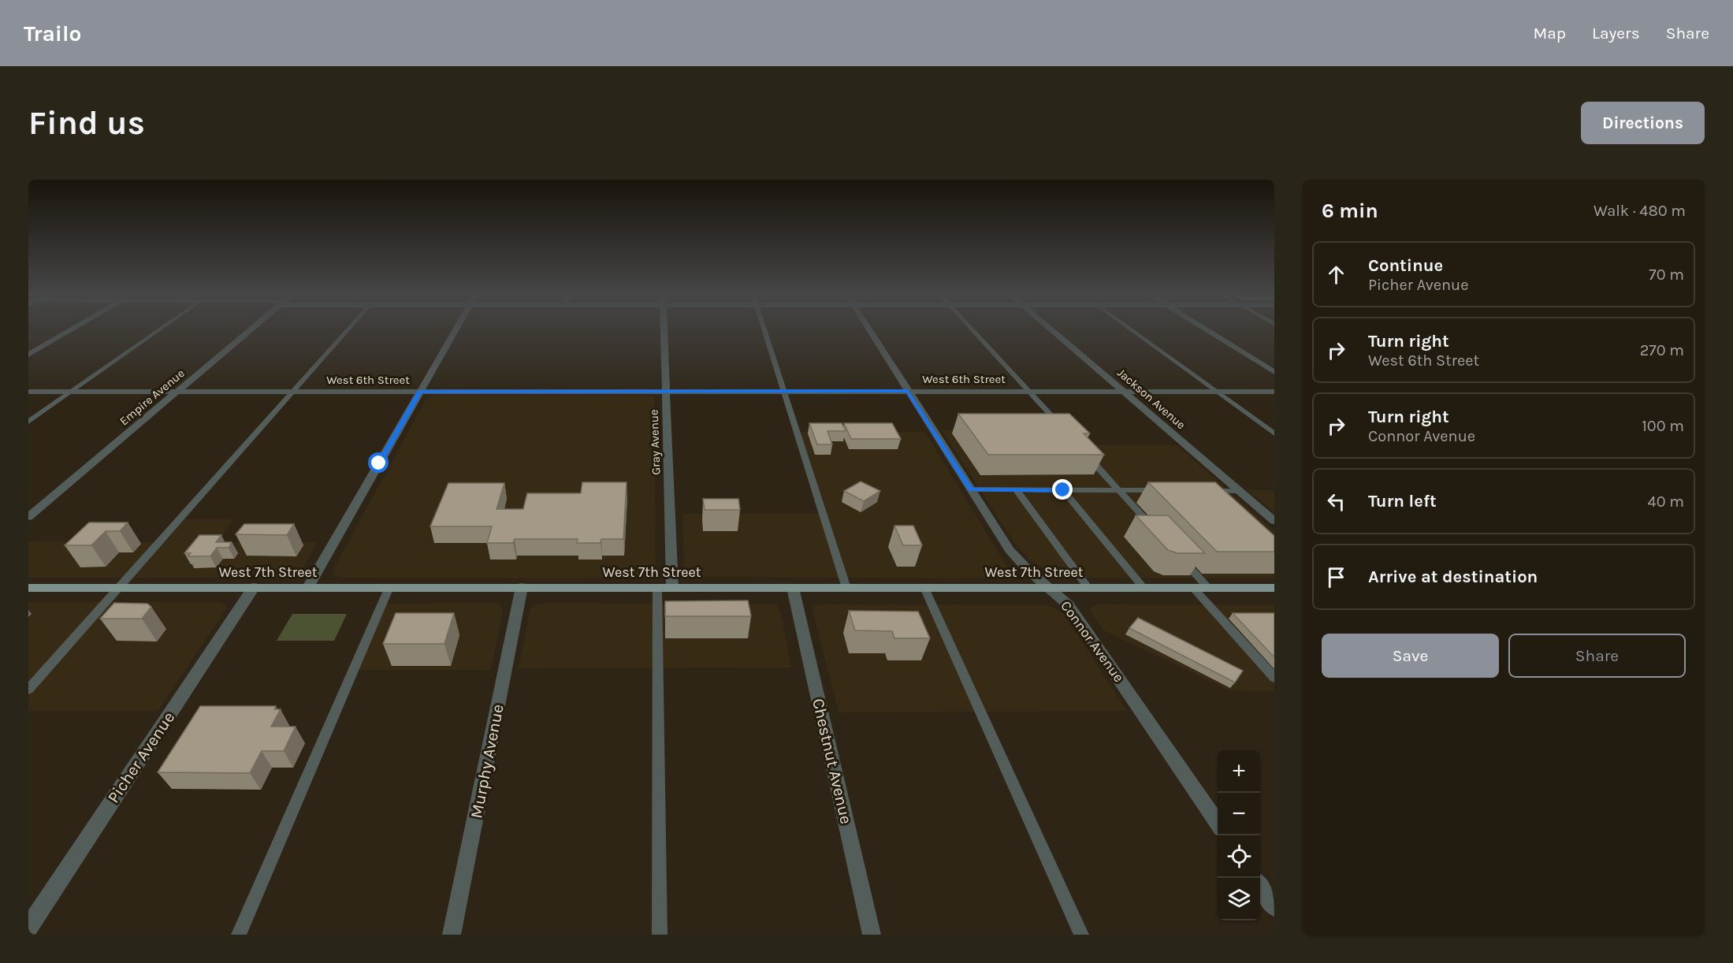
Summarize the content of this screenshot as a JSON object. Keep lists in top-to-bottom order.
{
  "streets": {
    "main road": ["West 7th Street"],
    "street": [
      "West 6th Street",
      "Empire Avenue",
      "Jackson Avenue",
      "Gray Avenue",
      "Connor Avenue",
      "Picher Avenue",
      "Murphy Avenue",
      "Chestnut Avenue"
    ]
  },
  "crossings": [
    ["West 6th Street", "Empire Avenue"],
    ["West 6th Street", "Jackson Avenue"],
    ["West 6th Street", "Gray Avenue"],
    ["West 6th Street", "Connor Avenue"],
    ["Gray Avenue", "West 7th Street"],
    ["West 7th Street", "Connor Avenue"],
    ["West 7th Street", "Picher Avenue"],
    ["West 7th Street", "Murphy Avenue"],
    ["West 7th Street", "Chestnut Avenue"]
  ],
  "page": {
    "header": "Trailo",
    "nav": ["Map", "Layers", "Share"],
    "buttons": [
      "Directions",
      ["Save", "Share"]
    ],
    "title": "Find us",
    "heading": ["6 min", "Walk · 480 m"],
    "list": [
      ["Continue", "Picher Avenue", "70 m"],
      ["Turn right", "West 6th Street", "270 m"],
      ["Turn right", "Connor Avenue", "100 m"],
      ["Turn left", "40 m"],
      "Arrive at destination"
    ],
    "map_buttons": ["+", "−"]
  }
}
